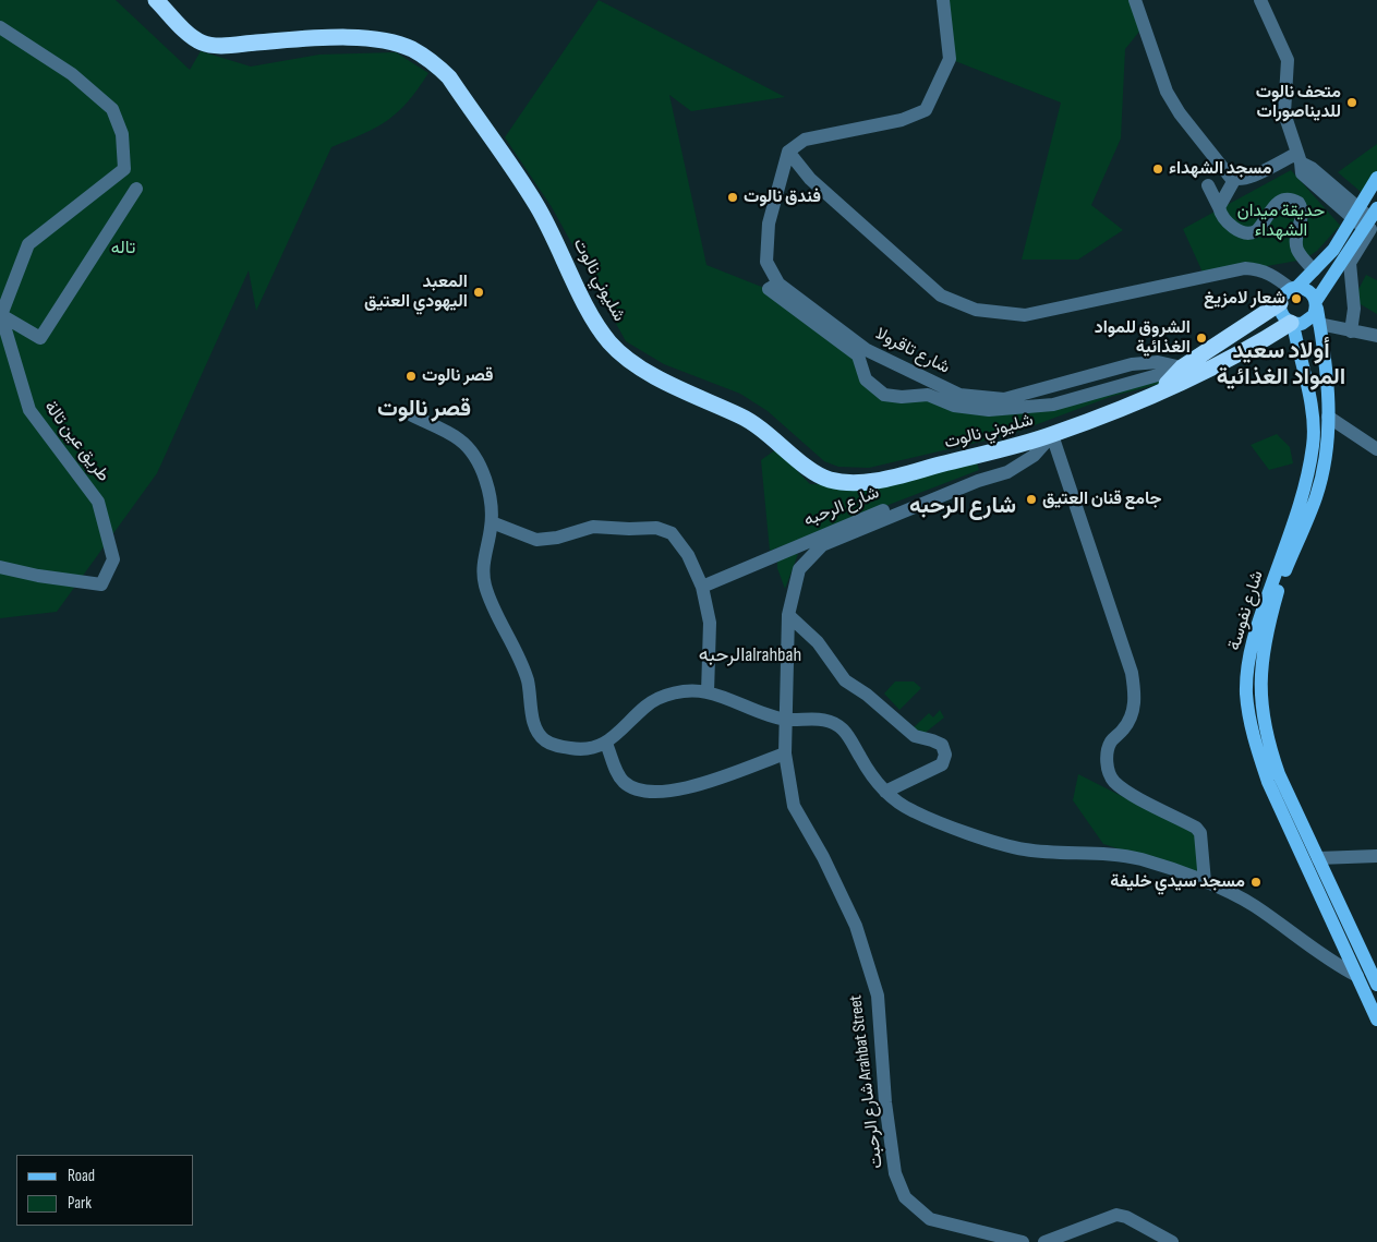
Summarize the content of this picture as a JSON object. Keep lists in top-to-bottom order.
{
  "streets": {
    "highway": ["شليوني نالوت"],
    "main road": ["شارع نفوسة"],
    "street": [
      "شارع تاقرولا",
      "طريق عين تالة",
      "شارع الرحبه",
      "شارع الرحبت Arahbat Street"
    ]
  },
  "crossings": [
    ["شليوني نالوت", "شارع الرحبت Arahbat Street"],
    ["شارع الرحبه", "شارع الرحبت Arahbat Street"]
  ],
  "districts": [
    "أولاد سعيد المواد الغذائية",
    "قصر نالوت",
    "شارع الرحبه",
    "الرحبهalrahbah"
  ],
  "parks": ["حديقة ميدان الشهداء", "تاله"],
  "places": [
    "متحف نالوت للديناصورات",
    "مسجد الشهداء",
    "فندق نالوت",
    "المعبد اليهودي العتيق",
    "شعار لامزيغ",
    "الشروق للمواد الغذائية",
    "قصر نالوت",
    "جامع قنان العتيق",
    "مسجد سيدي خليفة"
  ],
  "legend": ["Road", "Park"]
}
